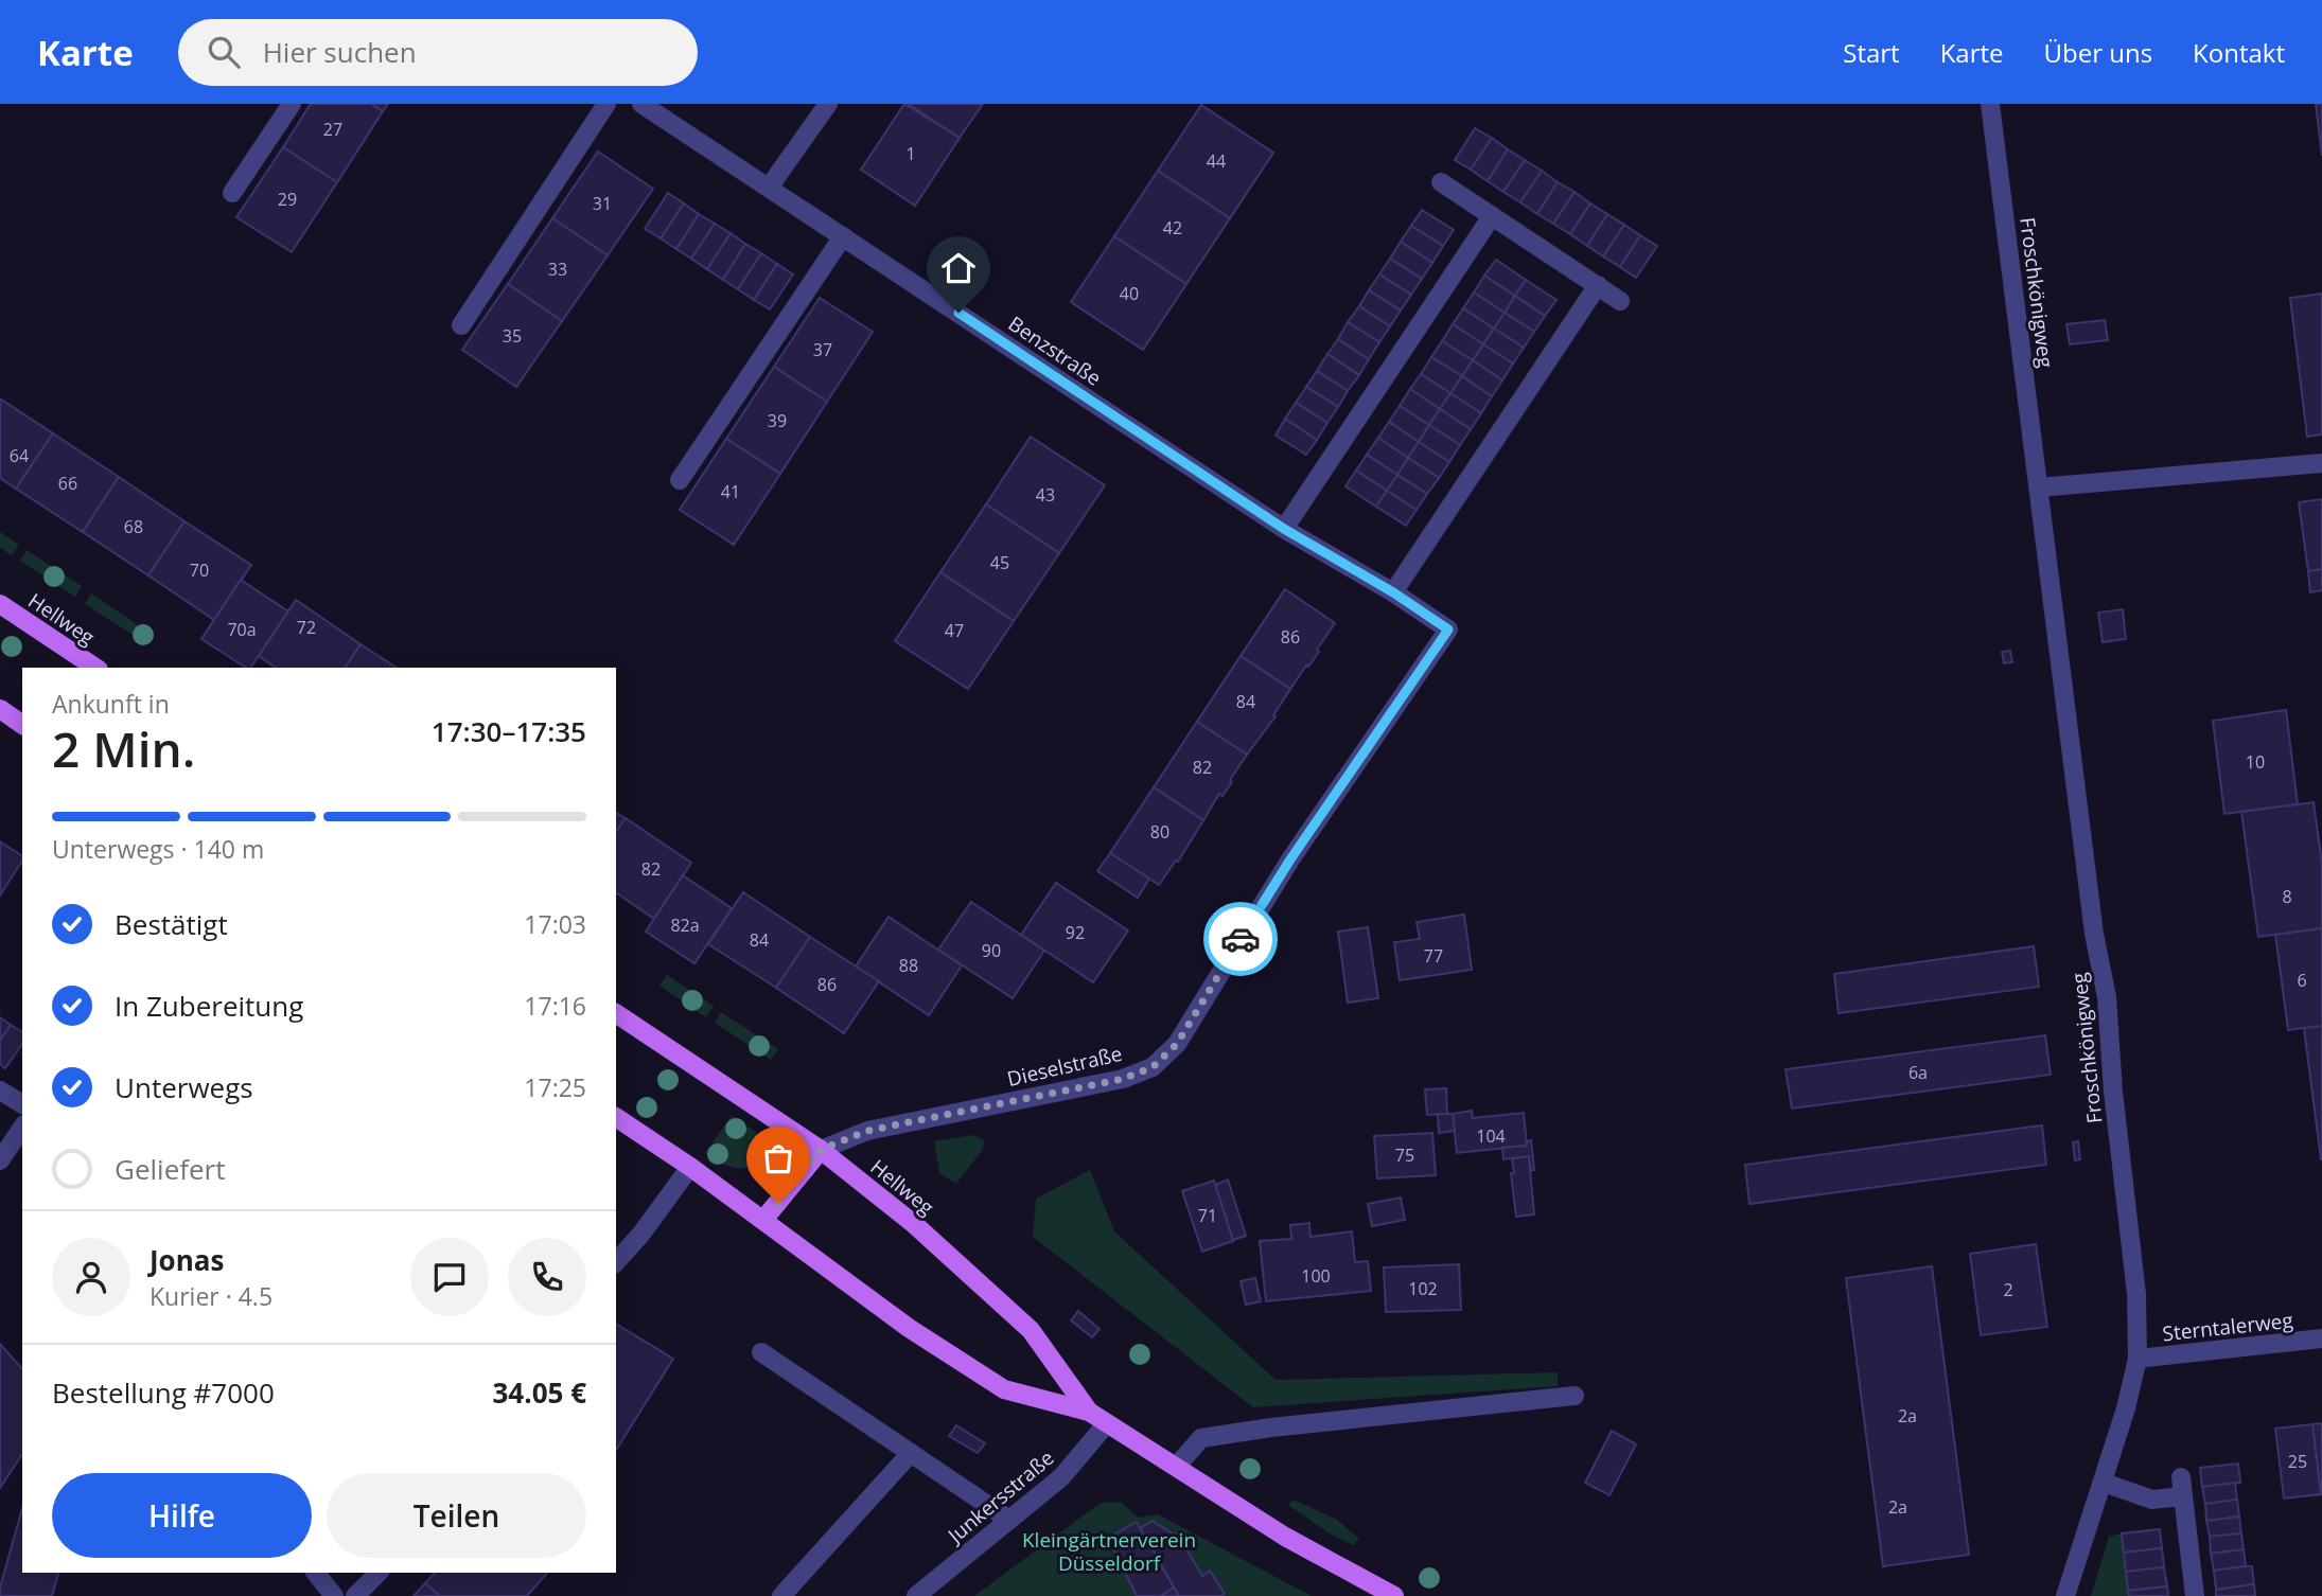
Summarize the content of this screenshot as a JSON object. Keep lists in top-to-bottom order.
{
  "streets": {
    "main road": ["Hellweg", "Dieselstraße"],
    "street": [
      "Froschkönigweg",
      "Benzstraße",
      "Sterntalerweg",
      "Junkersstraße"
    ]
  },
  "crossings": [
    ["Froschkönigweg", "Sterntalerweg"],
    ["Benzstraße", "Dieselstraße"],
    ["Hellweg", "Dieselstraße"],
    ["Hellweg", "Junkersstraße"]
  ],
  "parks": ["Kleingärtnerverein Düsseldorf"],
  "house_numbers": [
    "27",
    "1",
    "44",
    "29",
    "31",
    "42",
    "33",
    "40",
    "35",
    "37",
    "39",
    "64",
    "66",
    "41",
    "43",
    "68",
    "45",
    "70",
    "72",
    "70a",
    "47",
    "86",
    "84",
    "10",
    "82",
    "80",
    "82",
    "8",
    "82a",
    "92",
    "84",
    "90",
    "77",
    "88",
    "6",
    "86",
    "6a",
    "104",
    "75",
    "71",
    "100",
    "102",
    "2",
    "2a",
    "25",
    "2a"
  ],
  "page": {
    "header": "Karte",
    "search": "Hier suchen",
    "nav": [
      "Start",
      "Karte",
      "Über uns",
      "Kontakt"
    ],
    "heading": ["2 Min.", "Ankunft in", "17:30–17:35"],
    "panel": [
      "Jonas",
      "Kurier · 4.5",
      "Bestellung #7000",
      "34.05 €"
    ],
    "bar": "Unterwegs · 140 m",
    "list": [
      ["Bestätigt", "17:03"],
      ["In Zubereitung", "17:16"],
      ["Unterwegs", "17:25"],
      "Geliefert"
    ],
    "buttons": ["Hilfe", "Teilen"]
  }
}
